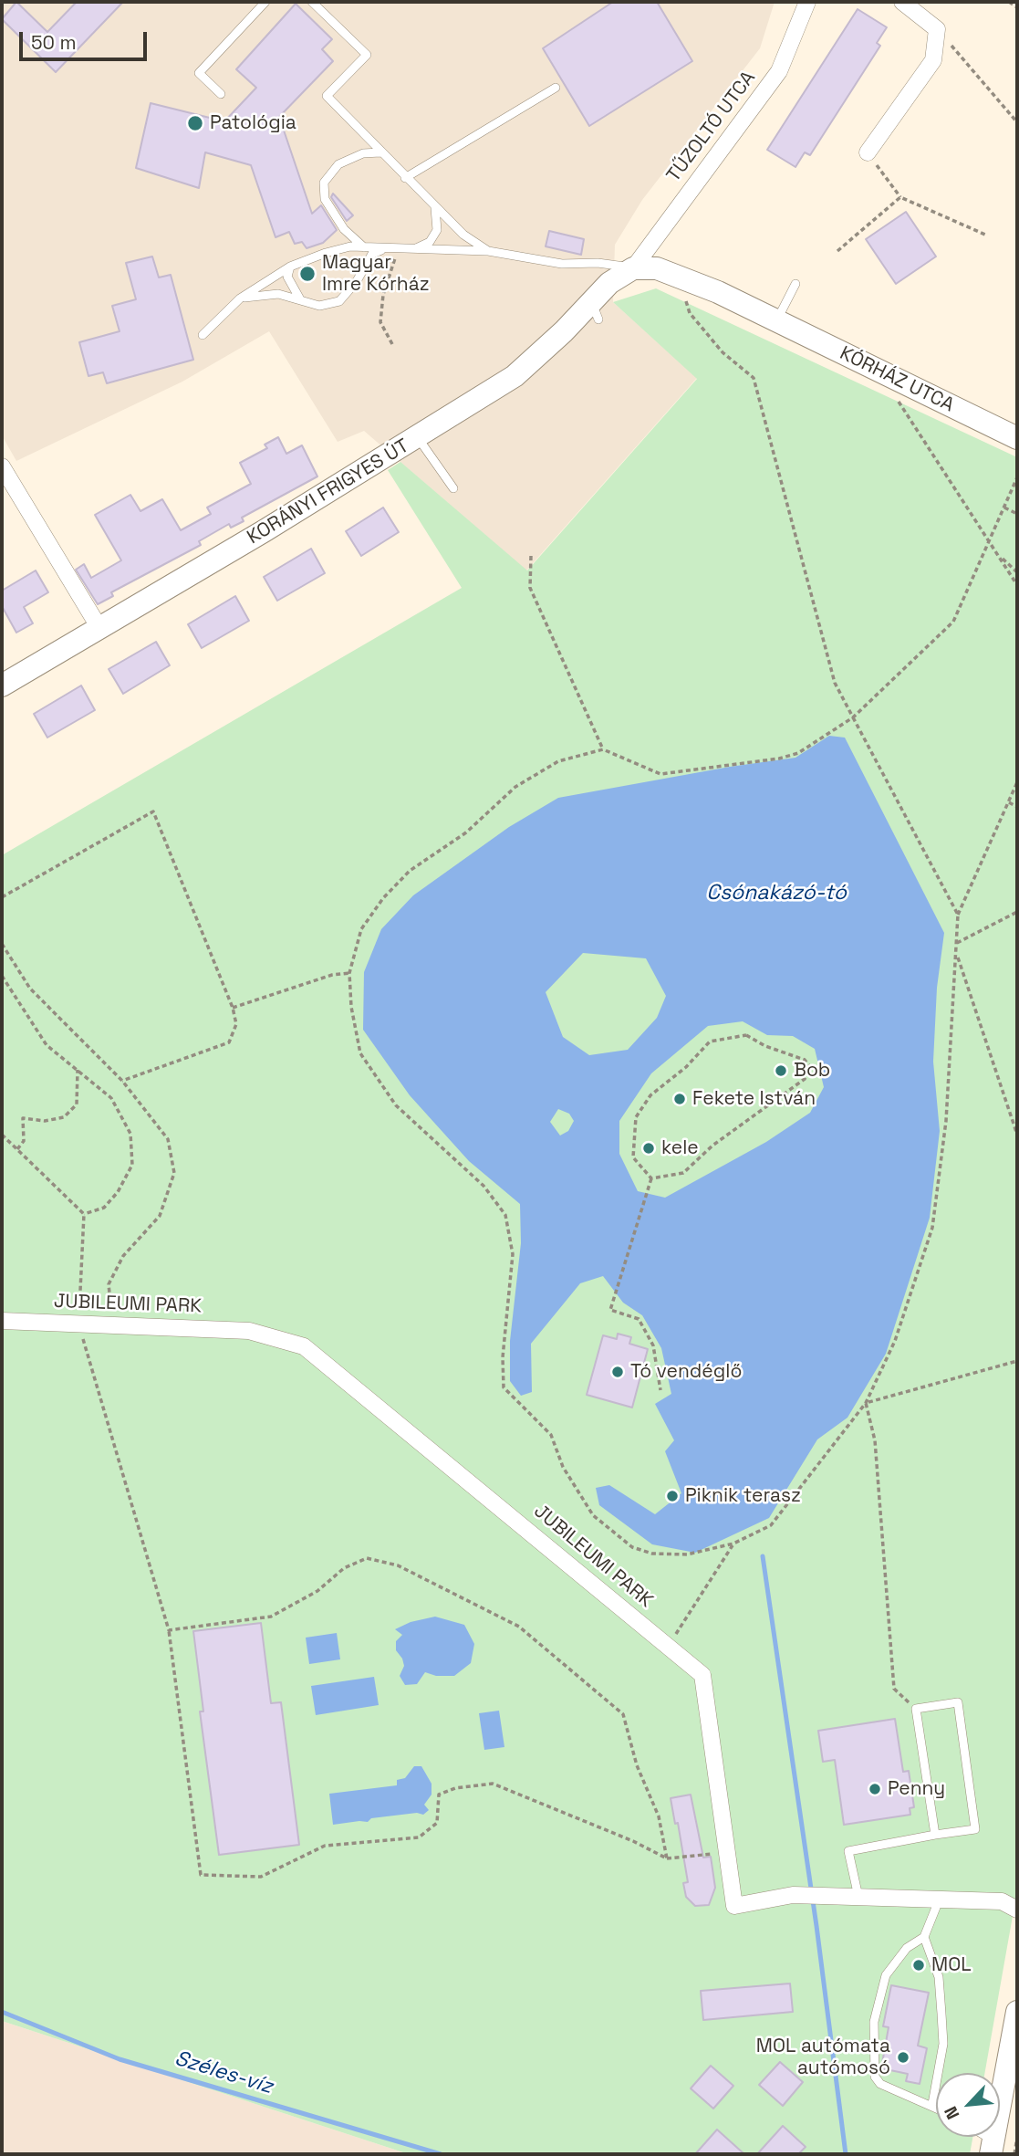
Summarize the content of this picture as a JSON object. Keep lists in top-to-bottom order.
{
  "streets": {
    "main road": ["KÓRHÁZ UTCA", "KORÁNYI FRIGYES ÚT"],
    "street": ["TŰZOLTÓ UTCA", "JUBILEUMI PARK"]
  },
  "crossings": [
    ["TŰZOLTÓ UTCA", "KÓRHÁZ UTCA"],
    ["TŰZOLTÓ UTCA", "KORÁNYI FRIGYES ÚT"],
    ["KÓRHÁZ UTCA", "KORÁNYI FRIGYES ÚT"]
  ],
  "water": ["Csónakázó-tó", "Széles-víz"],
  "places": [
    "Patológia",
    "Magyar Imre Kórház",
    "Bob",
    "Fekete István",
    "kele",
    "Tó vendéglő",
    "Piknik terasz",
    "Penny",
    "MOL",
    "MOL autómata autómosó"
  ],
  "scale_bar": "50 m",
  "north": "bottom left"
}
